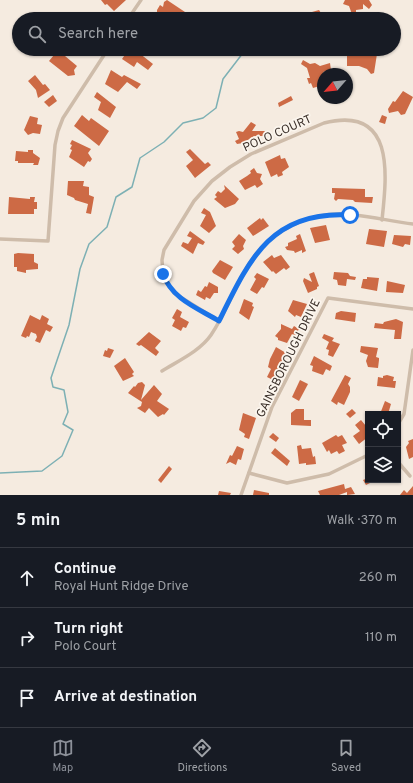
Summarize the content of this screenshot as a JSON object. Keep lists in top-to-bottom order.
{
  "streets": {
    "street": ["POLO COURT", "GAINSBOROUGH DRIVE"]
  },
  "north": "bottom left",
  "page": {
    "search": "Search here",
    "heading": ["5 min", "Walk · 370 m"],
    "list": [
      ["Continue", "Royal Hunt Ridge Drive", "260 m"],
      ["Turn right", "Polo Court", "110 m"],
      "Arrive at destination"
    ],
    "nav": ["Map", "Directions", "Saved"]
  }
}
